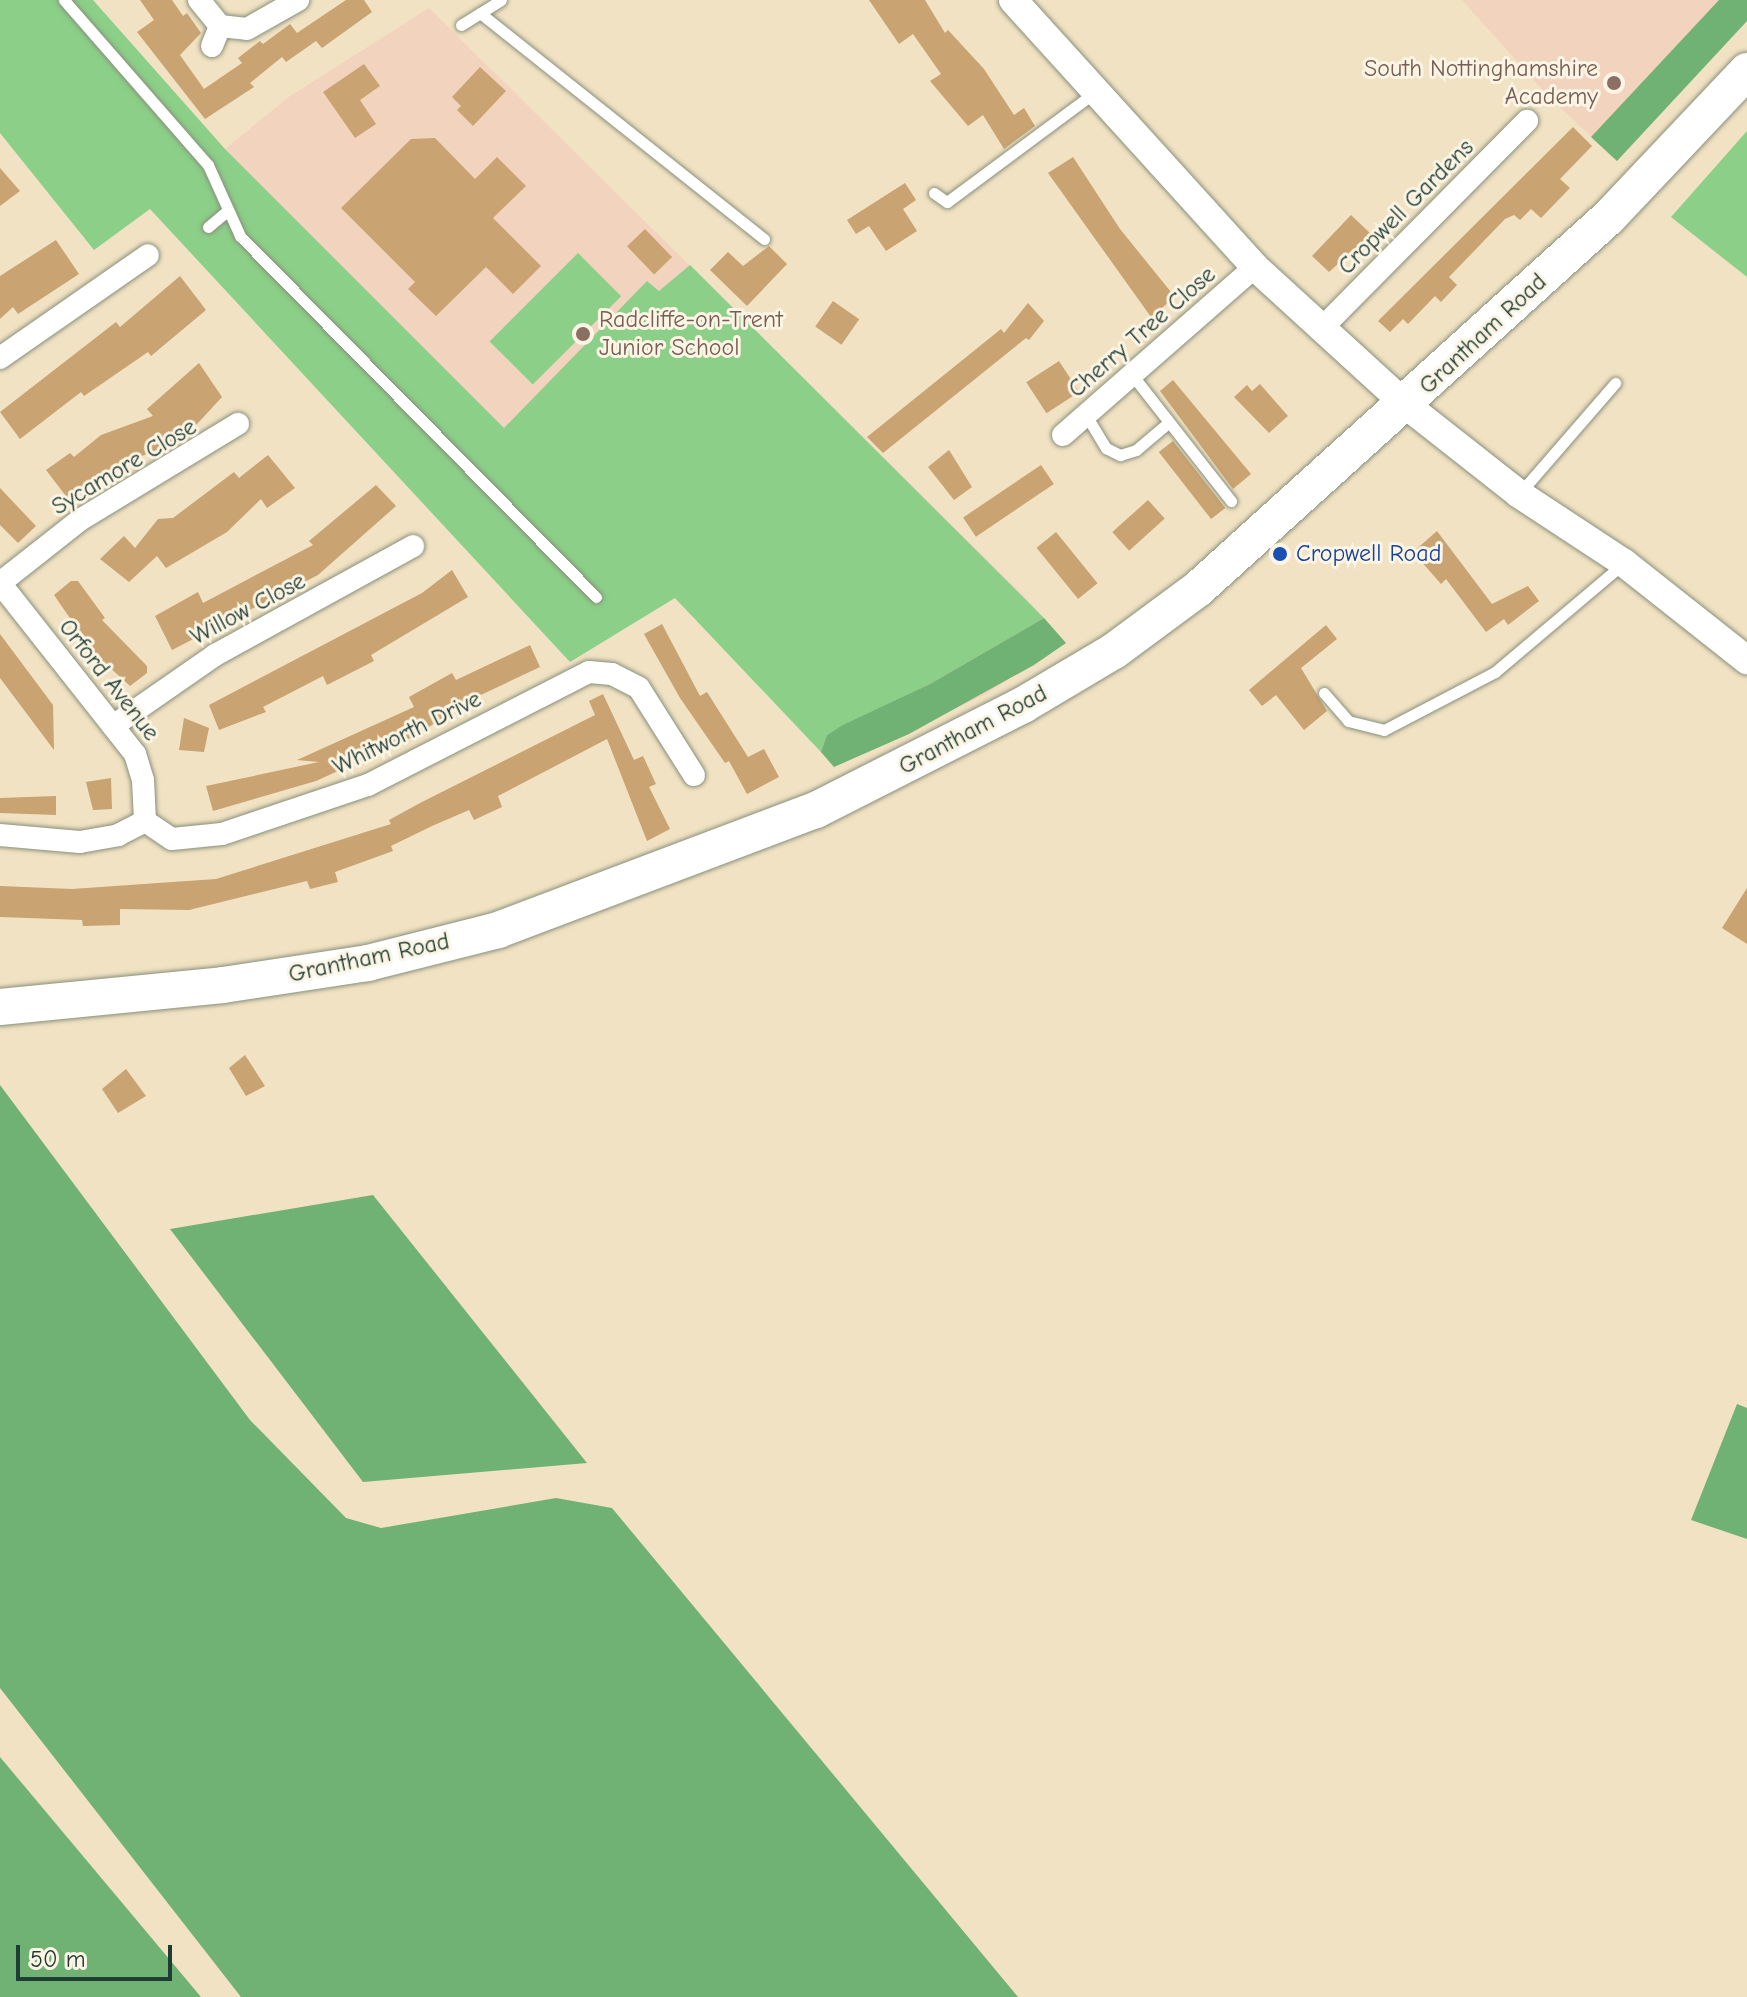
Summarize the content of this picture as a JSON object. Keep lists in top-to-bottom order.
{
  "streets": {
    "highway": ["Grantham Road"],
    "street": [
      "Cropwell Gardens",
      "Cherry Tree Close",
      "Sycamore Close",
      "Willow Close",
      "Orford Avenue",
      "Whitworth Drive"
    ]
  },
  "crossings": [
    ["Sycamore Close", "Orford Avenue"],
    ["Willow Close", "Orford Avenue"],
    ["Orford Avenue", "Whitworth Drive"]
  ],
  "places": ["South Nottinghamshire Academy", "Radcliffe-on-Trent Junior School", "Cropwell Road"],
  "scale_bar": "50 m"
}
